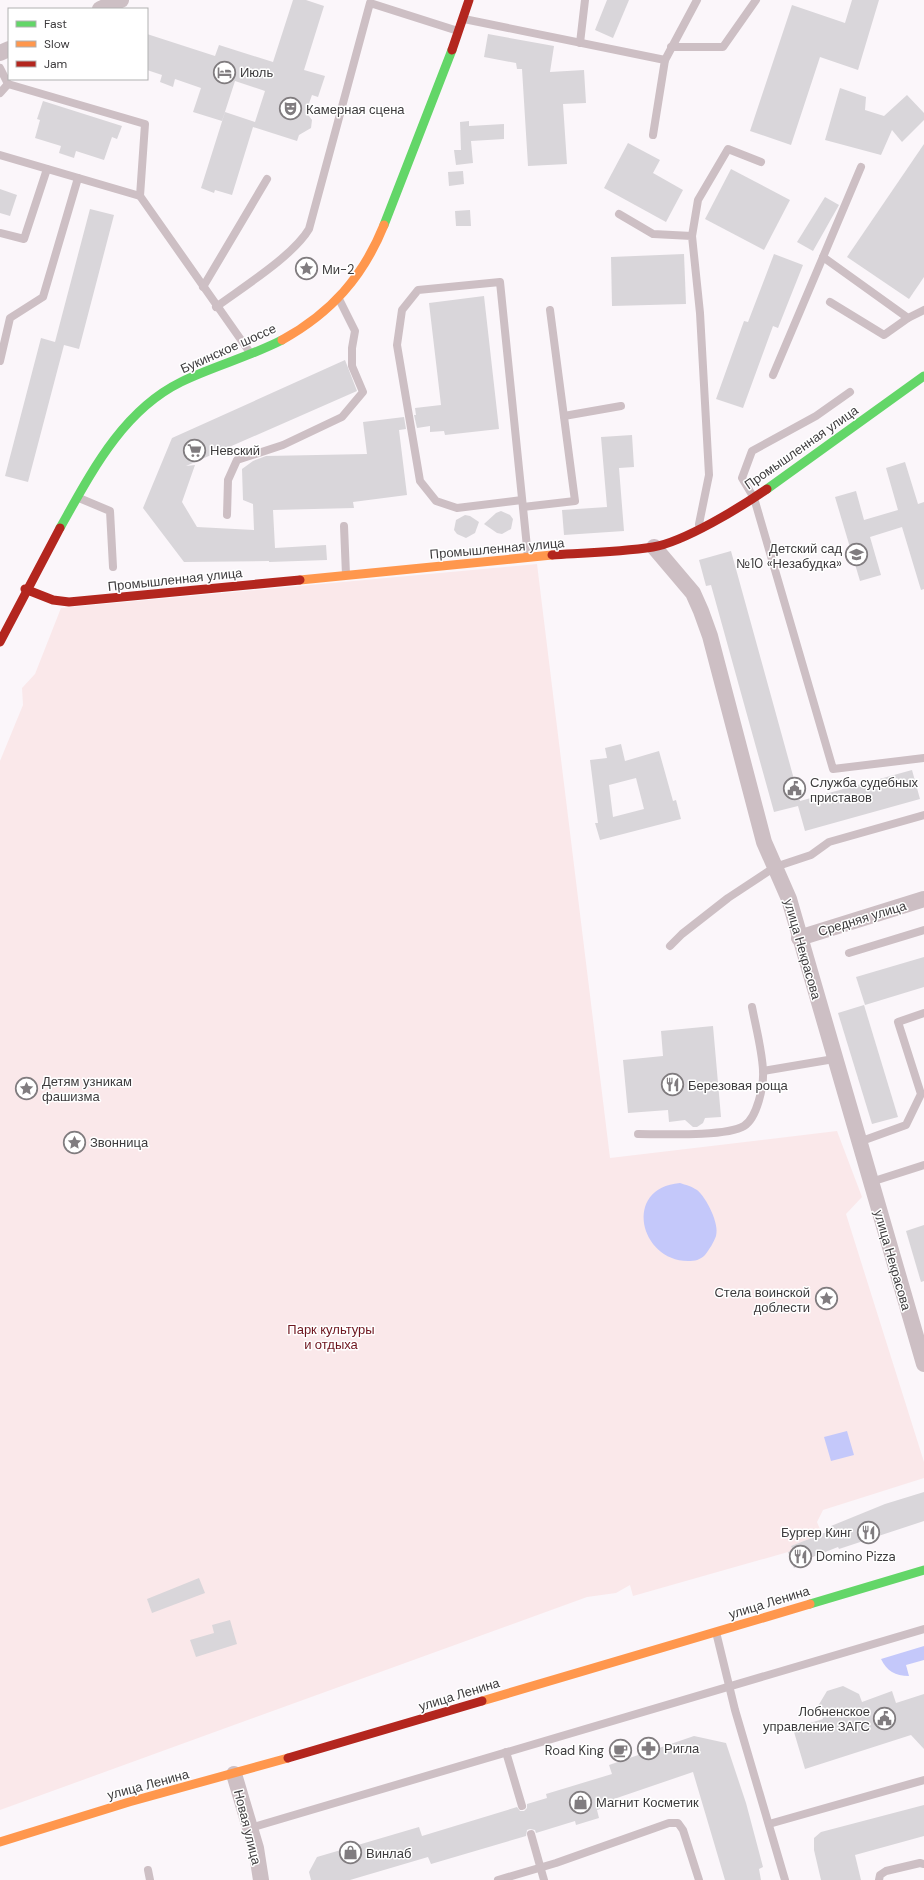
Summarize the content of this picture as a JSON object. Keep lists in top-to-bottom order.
{
  "streets": {
    "street": [
      "Букинское шоссе",
      "Промышленная улица",
      "Средняя улица",
      "улица Некрасова",
      "улица Ленина",
      "Новая улица"
    ]
  },
  "crossings": [
    ["Букинское шоссе", "Промышленная улица"],
    ["Промышленная улица", "улица Некрасова"],
    ["Средняя улица", "улица Некрасова"],
    ["улица Ленина", "Новая улица"]
  ],
  "parks": ["Парк культуры и отдыха"],
  "places": {
    "hotel": ["Июль"],
    "theatre": ["Камерная сцена"],
    "place": [
      "Ми-2",
      "Детям узникам фашизма",
      "Звонница",
      "Стела воинской доблести"
    ],
    "supermarket": ["Невский"],
    "school or university": ["Детский сад №10 «Незабудка»"],
    "public building": ["Служба судебных приставов", "Лобненское управление ЗАГС"],
    "restaurant": ["Березовая роща", "Бургер Кинг", "Domino Pizza"],
    "pharmacy": ["Ригла"],
    "cafe": ["Road King"],
    "shop": ["Магнит Косметик", "Винлаб"]
  },
  "legend": ["Fast", "Slow", "Jam"]
}
